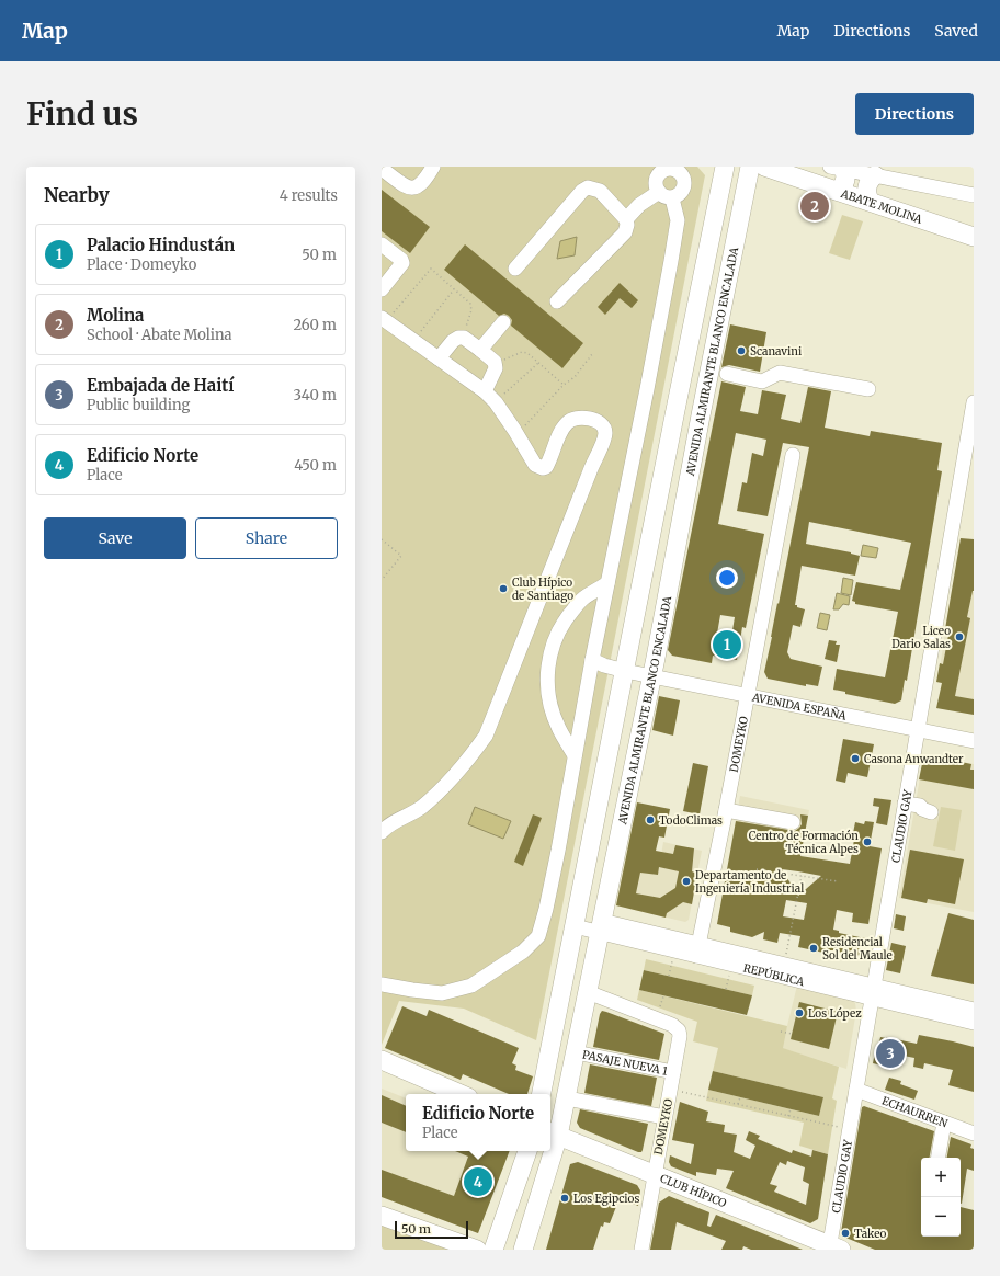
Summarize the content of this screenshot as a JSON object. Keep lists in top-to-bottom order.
{
  "streets": {
    "main road": ["ABATE MOLINA", "AVENIDA ALMIRANTE BLANCO ENCALADA", "CLUB HÍPICO"],
    "street": [
      "AVENIDA ESPAÑA",
      "DOMEYKO",
      "CLAUDIO GAY",
      "REPÚBLICA",
      "PASAJE NUEVA 1",
      "ECHAURREN"
    ]
  },
  "crossings": [
    ["AVENIDA ALMIRANTE BLANCO ENCALADA", "AVENIDA ESPAÑA"],
    ["AVENIDA ALMIRANTE BLANCO ENCALADA", "DOMEYKO"],
    ["AVENIDA ALMIRANTE BLANCO ENCALADA", "REPÚBLICA"],
    ["AVENIDA ALMIRANTE BLANCO ENCALADA", "PASAJE NUEVA 1"],
    ["AVENIDA ALMIRANTE BLANCO ENCALADA", "CLUB HÍPICO"],
    ["AVENIDA ESPAÑA", "DOMEYKO"],
    ["AVENIDA ESPAÑA", "CLAUDIO GAY"],
    ["DOMEYKO", "REPÚBLICA"],
    ["DOMEYKO", "PASAJE NUEVA 1"],
    ["DOMEYKO", "CLUB HÍPICO"],
    ["CLAUDIO GAY", "REPÚBLICA"],
    ["CLAUDIO GAY", "ECHAURREN"],
    ["CLAUDIO GAY", "CLUB HÍPICO"]
  ],
  "places": [
    "Scanavini",
    "Club Hípico de Santiago",
    "Liceo Dario Salas",
    "Casona Anwandter",
    "TodoClimas",
    "Centro de Formación Técnica Alpes",
    "Departamento de Ingeniería Industrial",
    "Residencial Sol del Maule",
    "Los López",
    "Los Egipcios",
    "Takeo"
  ],
  "scale_bar": "50 m",
  "page": {
    "header": "Map",
    "nav": ["Map", "Directions", "Saved"],
    "buttons": [
      "Directions",
      ["Save", "Share"]
    ],
    "title": "Find us",
    "heading": ["Nearby", "4 results"],
    "pins": [
      "2",
      "1",
      "3",
      "4"
    ],
    "list": [
      {
        "mark": "1",
        "name": "Palacio Hindustán",
        "note": "Place · Domeyko",
        "value": "50 m"
      },
      {
        "mark": "2",
        "name": "Molina",
        "note": "School · Abate Molina",
        "value": "260 m"
      },
      {
        "mark": "3",
        "name": "Embajada de Haití",
        "note": "Public building",
        "value": "340 m"
      },
      {
        "mark": "4",
        "name": "Edificio Norte",
        "note": "Place",
        "value": "450 m"
      }
    ],
    "popup": ["Edificio Norte", "Place"],
    "map_buttons": ["+", "−"],
    "scale": "50 m"
  }
}
